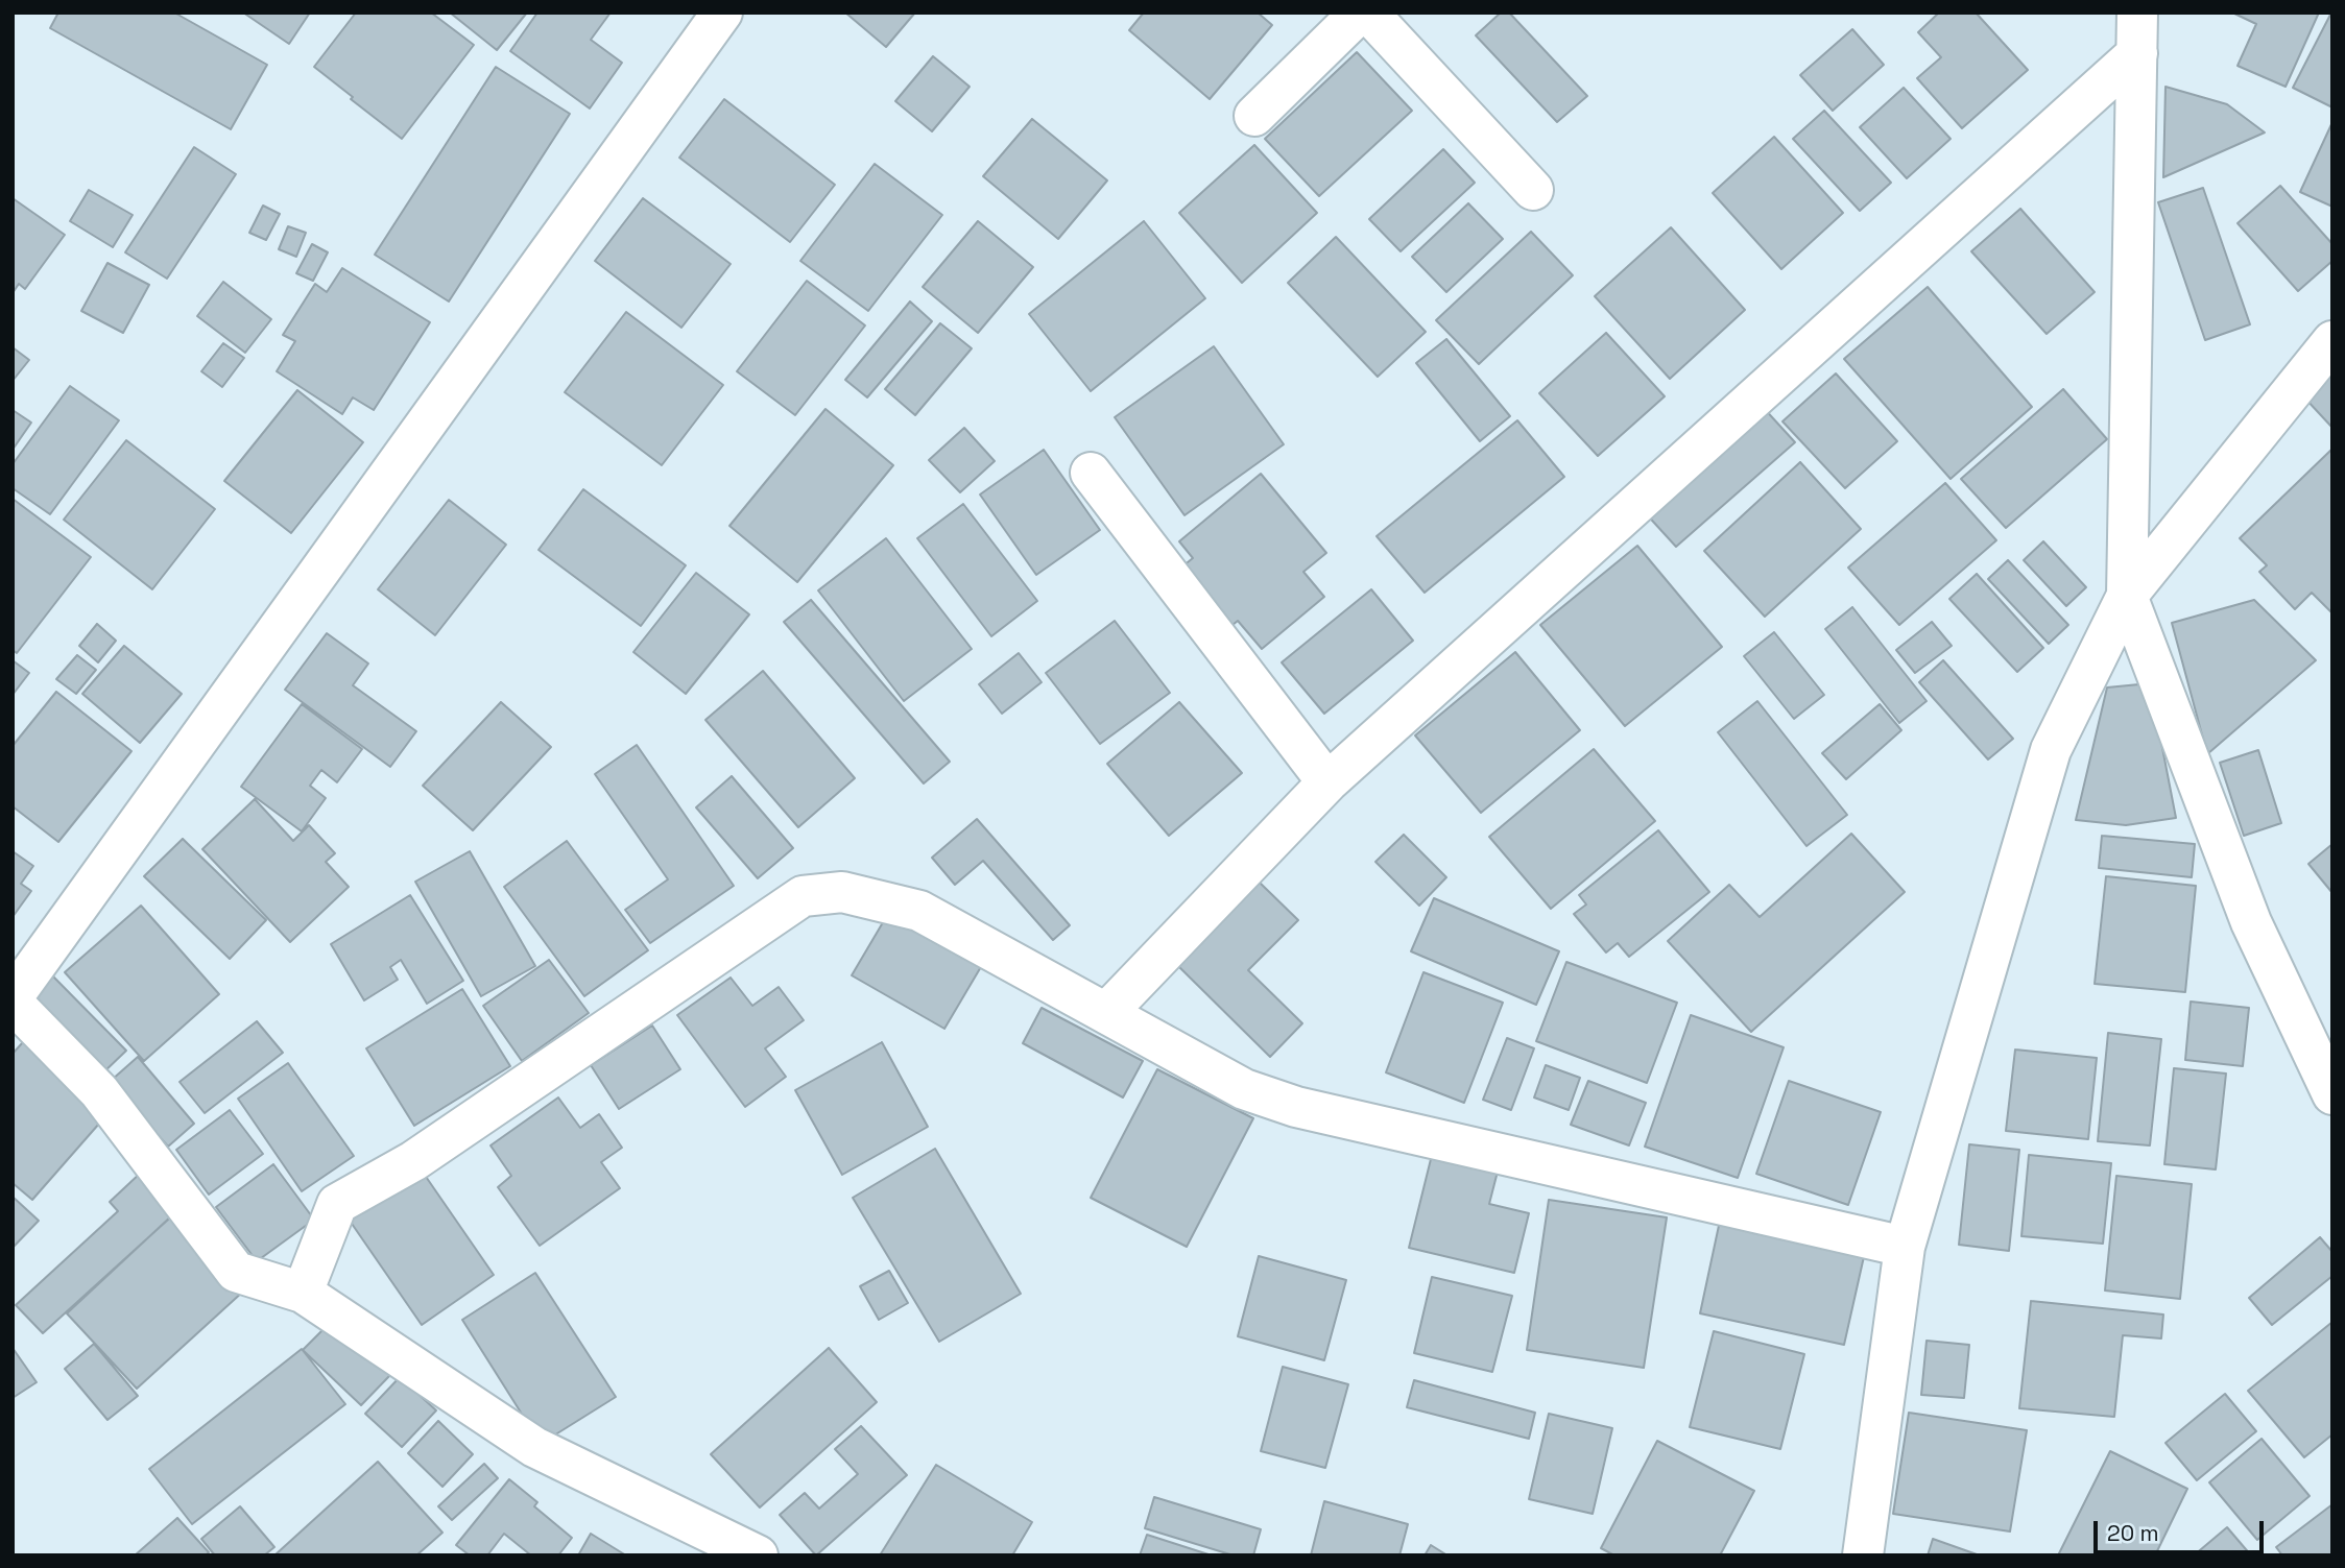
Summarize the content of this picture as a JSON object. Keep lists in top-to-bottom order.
{
  "scale_bar": "20 m"
}
